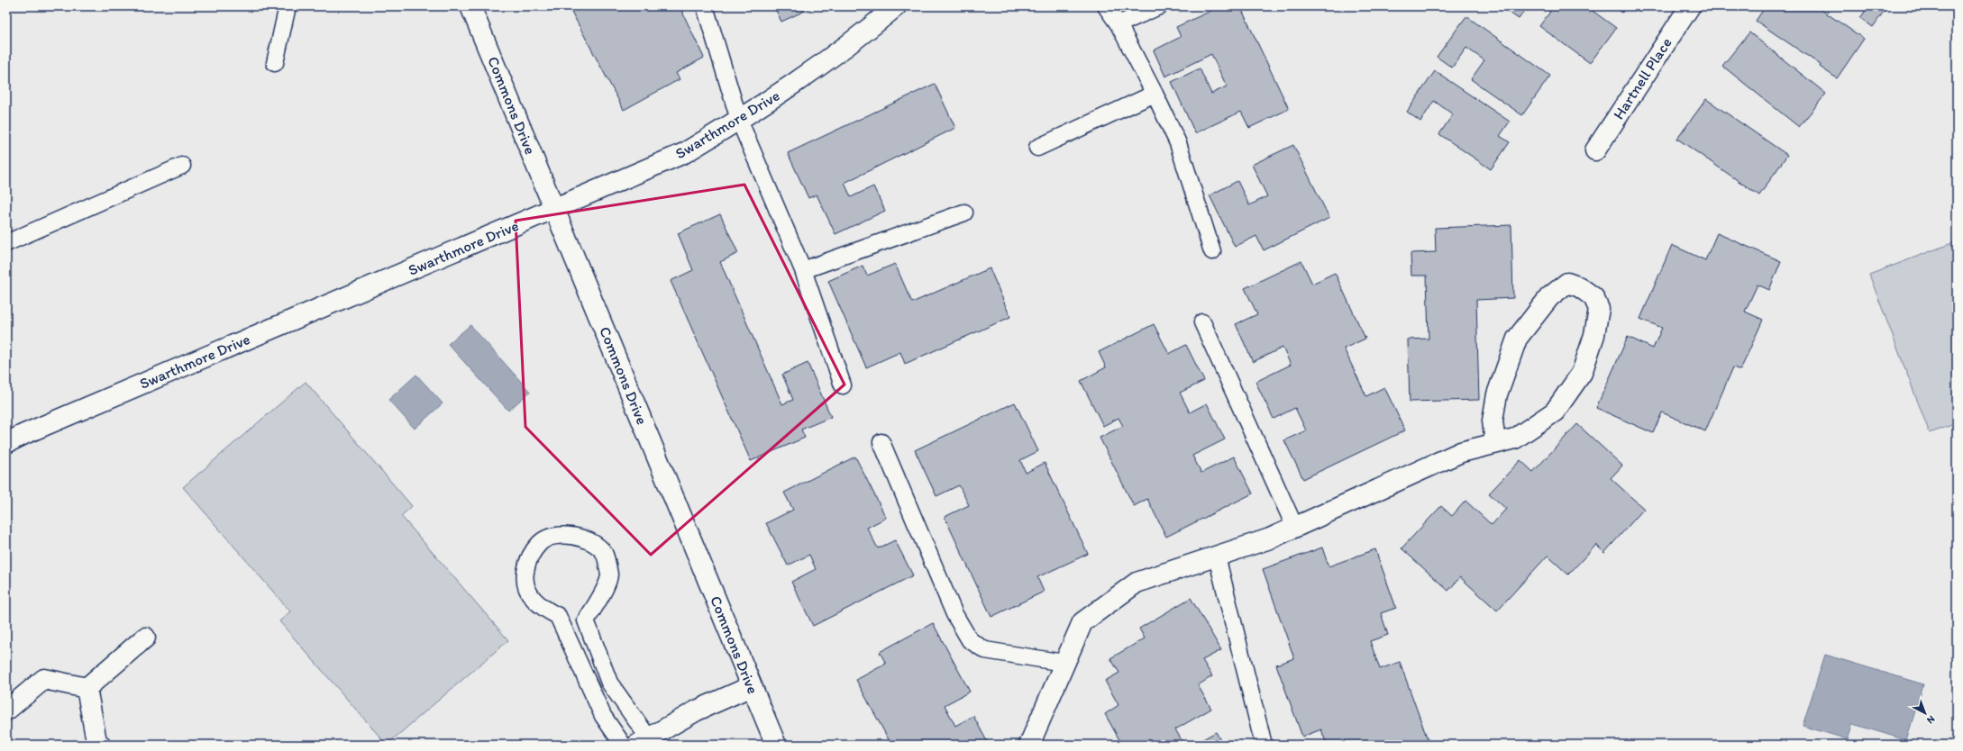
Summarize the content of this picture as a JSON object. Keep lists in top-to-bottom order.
{
  "streets": {
    "street": ["Hartnell Place", "Commons Drive", "Swarthmore Drive"]
  },
  "crossings": [
    ["Commons Drive", "Swarthmore Drive"]
  ],
  "north": "bottom right"
}
